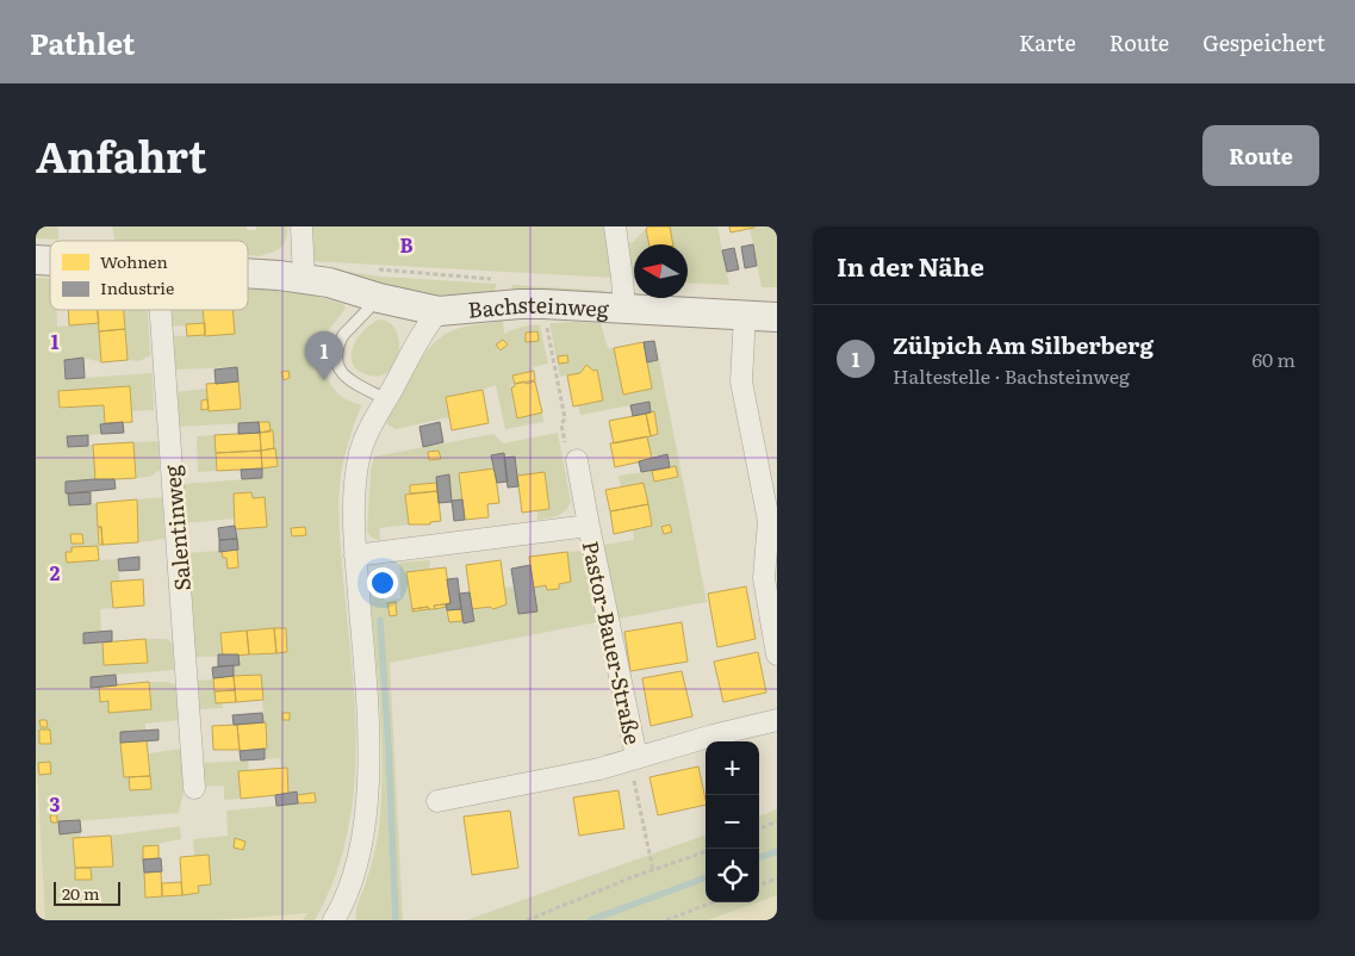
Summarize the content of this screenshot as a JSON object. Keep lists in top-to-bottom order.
{
  "streets": {
    "street": ["Bachsteinweg", "Salentinweg", "Pastor-Bauer-Straße"]
  },
  "legend": ["Wohnen", "Industrie"],
  "scale_bar": "20 m",
  "north": "left",
  "page": {
    "header": "Pathlet",
    "nav": ["Karte", "Route", "Gespeichert"],
    "title": "Anfahrt",
    "buttons": "Route",
    "heading": "In der Nähe",
    "list": [
      {
        "mark": "1",
        "name": "Zülpich Am Silberberg",
        "note": "Haltestelle · Bachsteinweg",
        "value": "60 m"
      }
    ],
    "pins": "1",
    "map_buttons": ["+", "−"],
    "scale": "20 m"
  },
  "grid": {
    "columns": ["B"],
    "rows": ["1", "2", "3"]
  }
}
